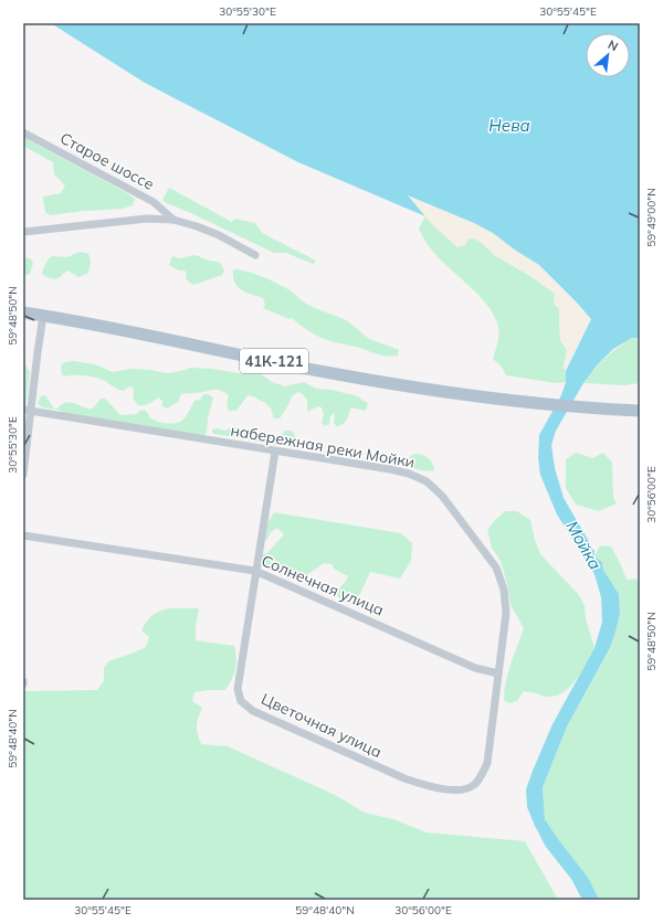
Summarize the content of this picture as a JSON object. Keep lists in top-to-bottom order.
{
  "streets": {
    "main road": ["41К-121"],
    "street": [
      "Старое шоссе",
      "набережная реки Мойки",
      "Солнечная улица",
      "Цветочная улица"
    ]
  },
  "crossings": [
    ["набережная реки Мойки", "Солнечная улица"],
    ["набережная реки Мойки", "Цветочная улица"],
    ["Солнечная улица", "Цветочная улица"]
  ],
  "water": ["Нева", "Мойка"],
  "north": "top right",
  "coordinates": [
    "30°55'30\"E",
    "30°55'45\"E",
    "59°49'00\"N",
    "59°48'50\"N",
    "30°56'00\"E",
    "59°48'40\"N"
  ]
}
